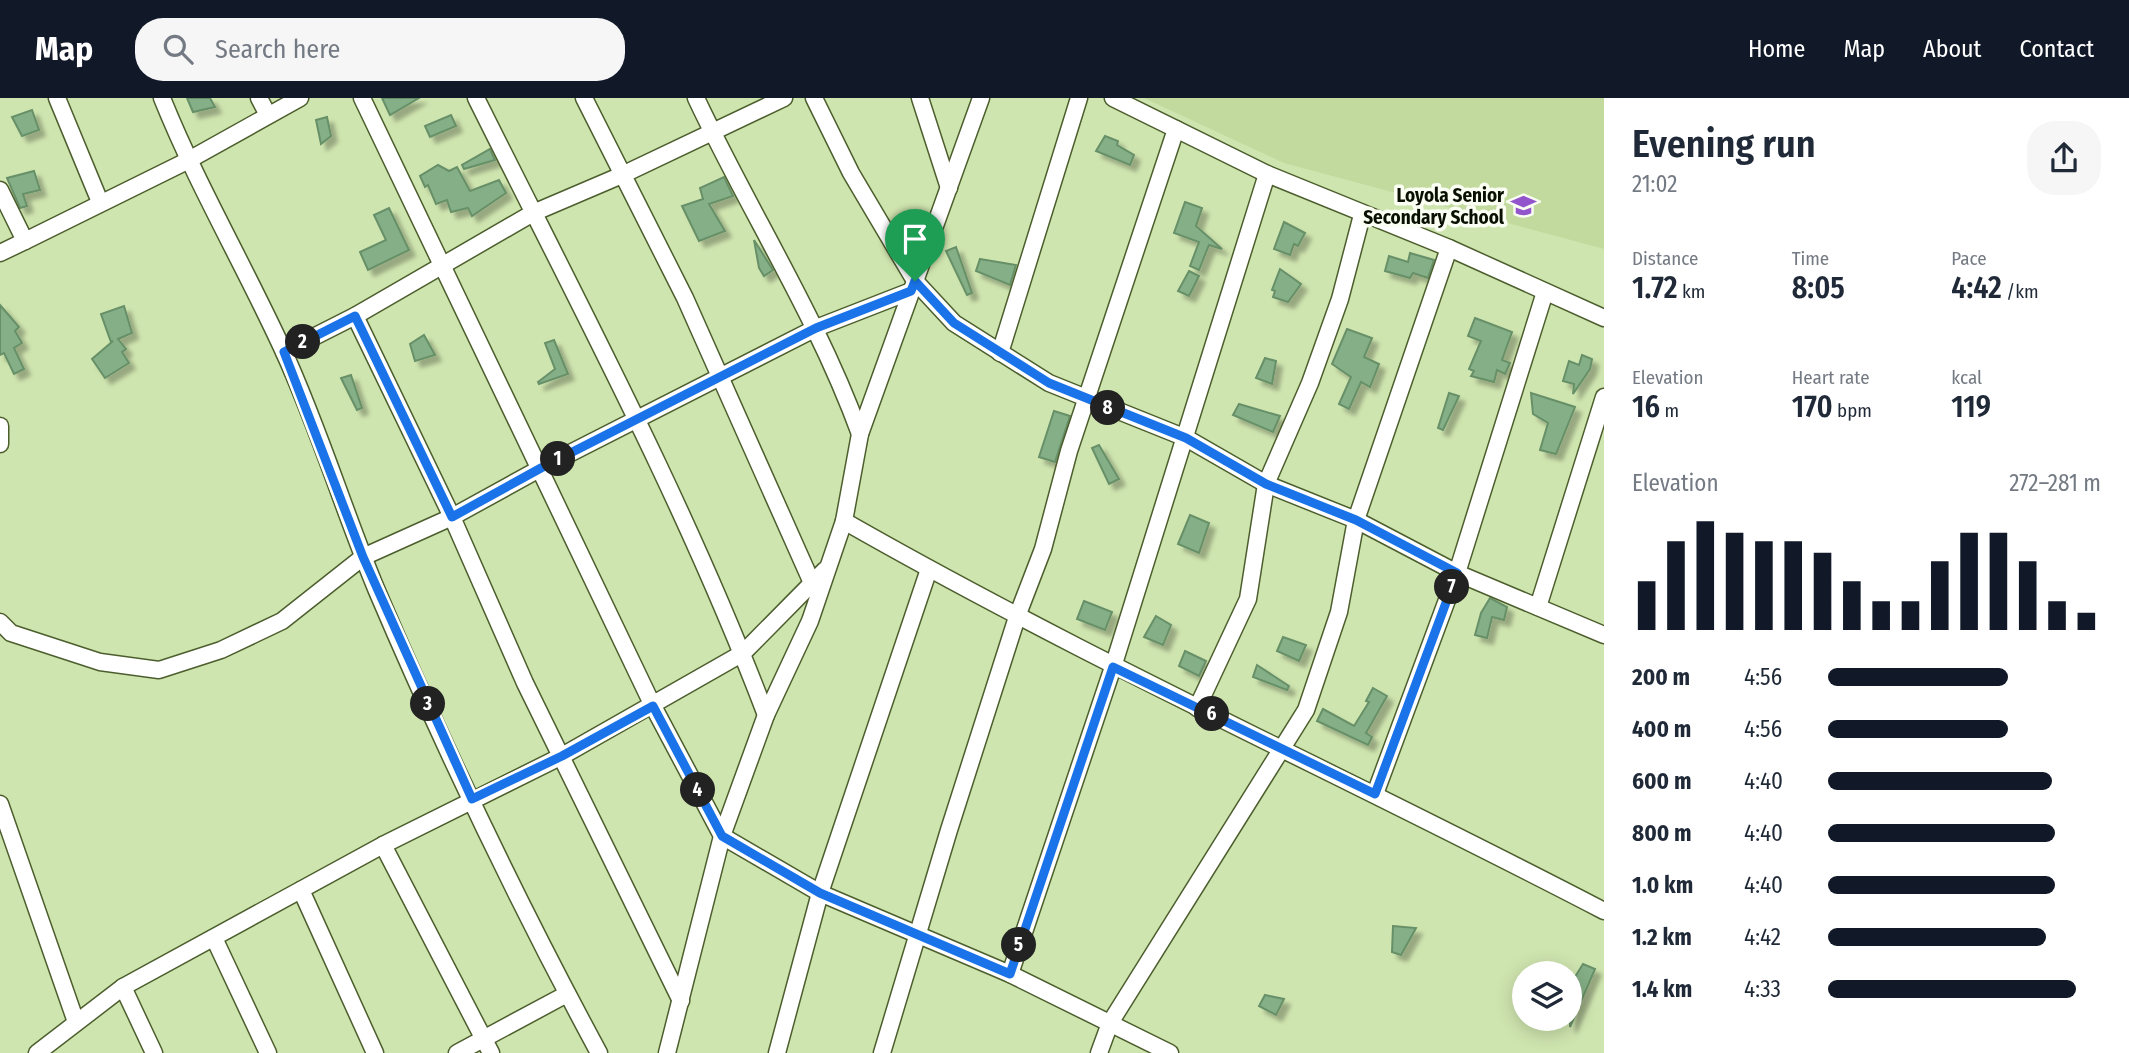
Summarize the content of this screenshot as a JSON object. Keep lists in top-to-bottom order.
{
  "places": {
    "school or university": ["Loyola Senior Secondary School"]
  },
  "page": {
    "header": "Map",
    "search": "Search here",
    "nav": [
      "Home",
      "Map",
      "About",
      "Contact"
    ],
    "heading": ["Evening run", "21:02"],
    "stats": [
      ["Distance", "1.72 km"],
      ["Time", "8:05"],
      ["Pace", "4:42 /km"],
      ["Elevation", "16 m"],
      ["Heart rate", "170 bpm"],
      ["kcal", "119"]
    ],
    "pins": [
      "2",
      "8",
      "1",
      "7",
      "3",
      "6",
      "4",
      "5"
    ],
    "chart": ["Elevation", "272–281 m"],
    "list": [
      {
        "name": "200 m",
        "note": "4:56"
      },
      {
        "name": "400 m",
        "note": "4:56"
      },
      {
        "name": "600 m",
        "note": "4:40"
      },
      {
        "name": "800 m",
        "note": "4:40"
      },
      {
        "name": "1.0 km",
        "note": "4:40"
      },
      {
        "name": "1.2 km",
        "note": "4:42"
      },
      {
        "name": "1.4 km",
        "note": "4:33"
      }
    ]
  }
}
